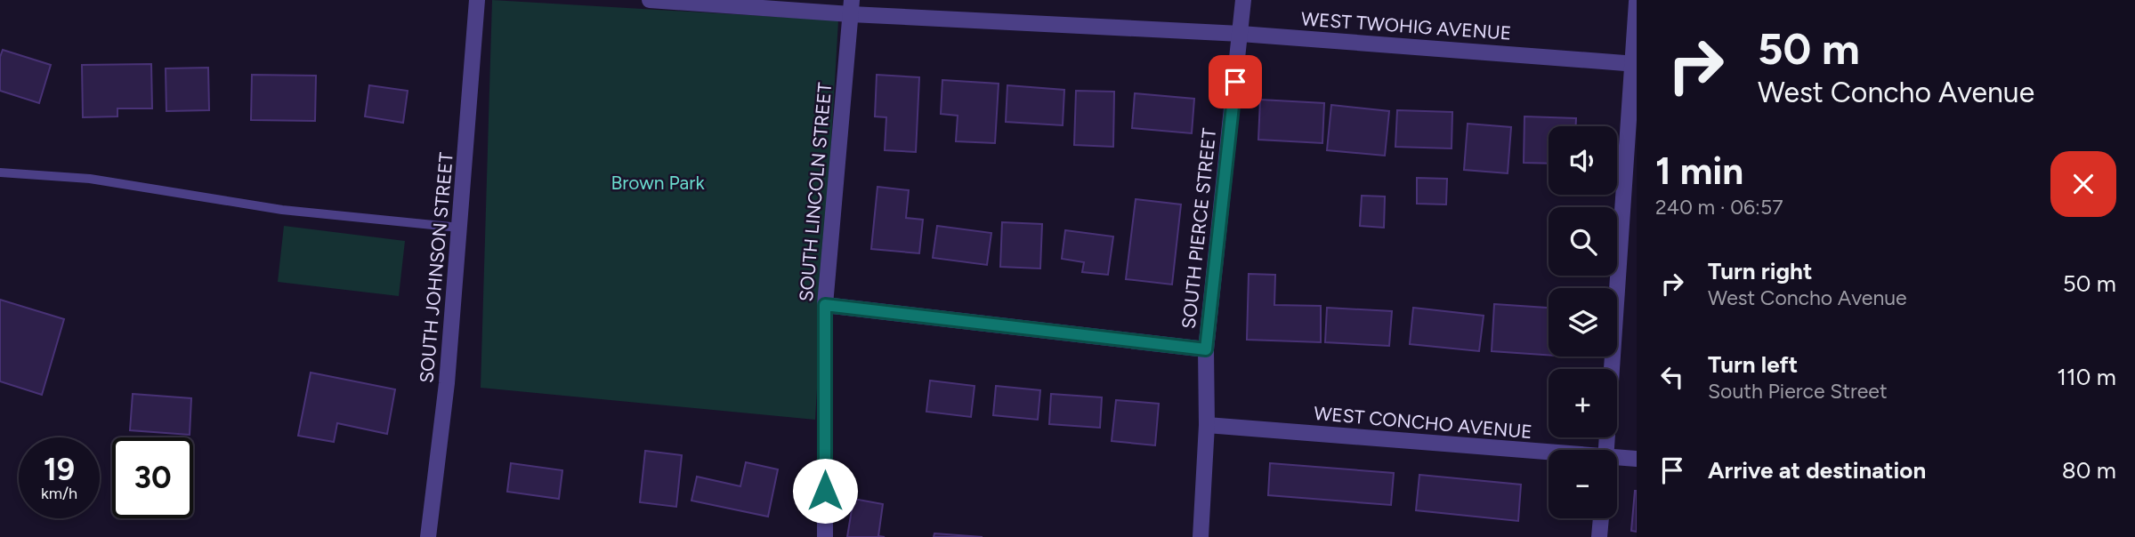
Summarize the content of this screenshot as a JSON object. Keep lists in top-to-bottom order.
{
  "streets": {
    "street": [
      "WEST TWOHIG AVENUE",
      "SOUTH LINCOLN STREET",
      "SOUTH PIERCE STREET",
      "SOUTH JOHNSON STREET",
      "WEST CONCHO AVENUE"
    ]
  },
  "crossings": [
    ["WEST TWOHIG AVENUE", "SOUTH LINCOLN STREET"],
    ["WEST TWOHIG AVENUE", "SOUTH PIERCE STREET"],
    ["SOUTH PIERCE STREET", "WEST CONCHO AVENUE"]
  ],
  "parks": ["Brown Park"],
  "page": {
    "turn": ["50 m", "West Concho Avenue"],
    "map_buttons": ["+", "−"],
    "heading": ["1 min", "240 m · 06:57"],
    "list": [
      {
        "name": "Turn right",
        "note": "West Concho Avenue",
        "value": "50 m"
      },
      {
        "name": "Turn left",
        "note": "South Pierce Street",
        "value": "110 m"
      },
      {
        "name": "Arrive at destination",
        "value": "80 m"
      }
    ],
    "speed": "19 km/h",
    "limit": "30"
  }
}
